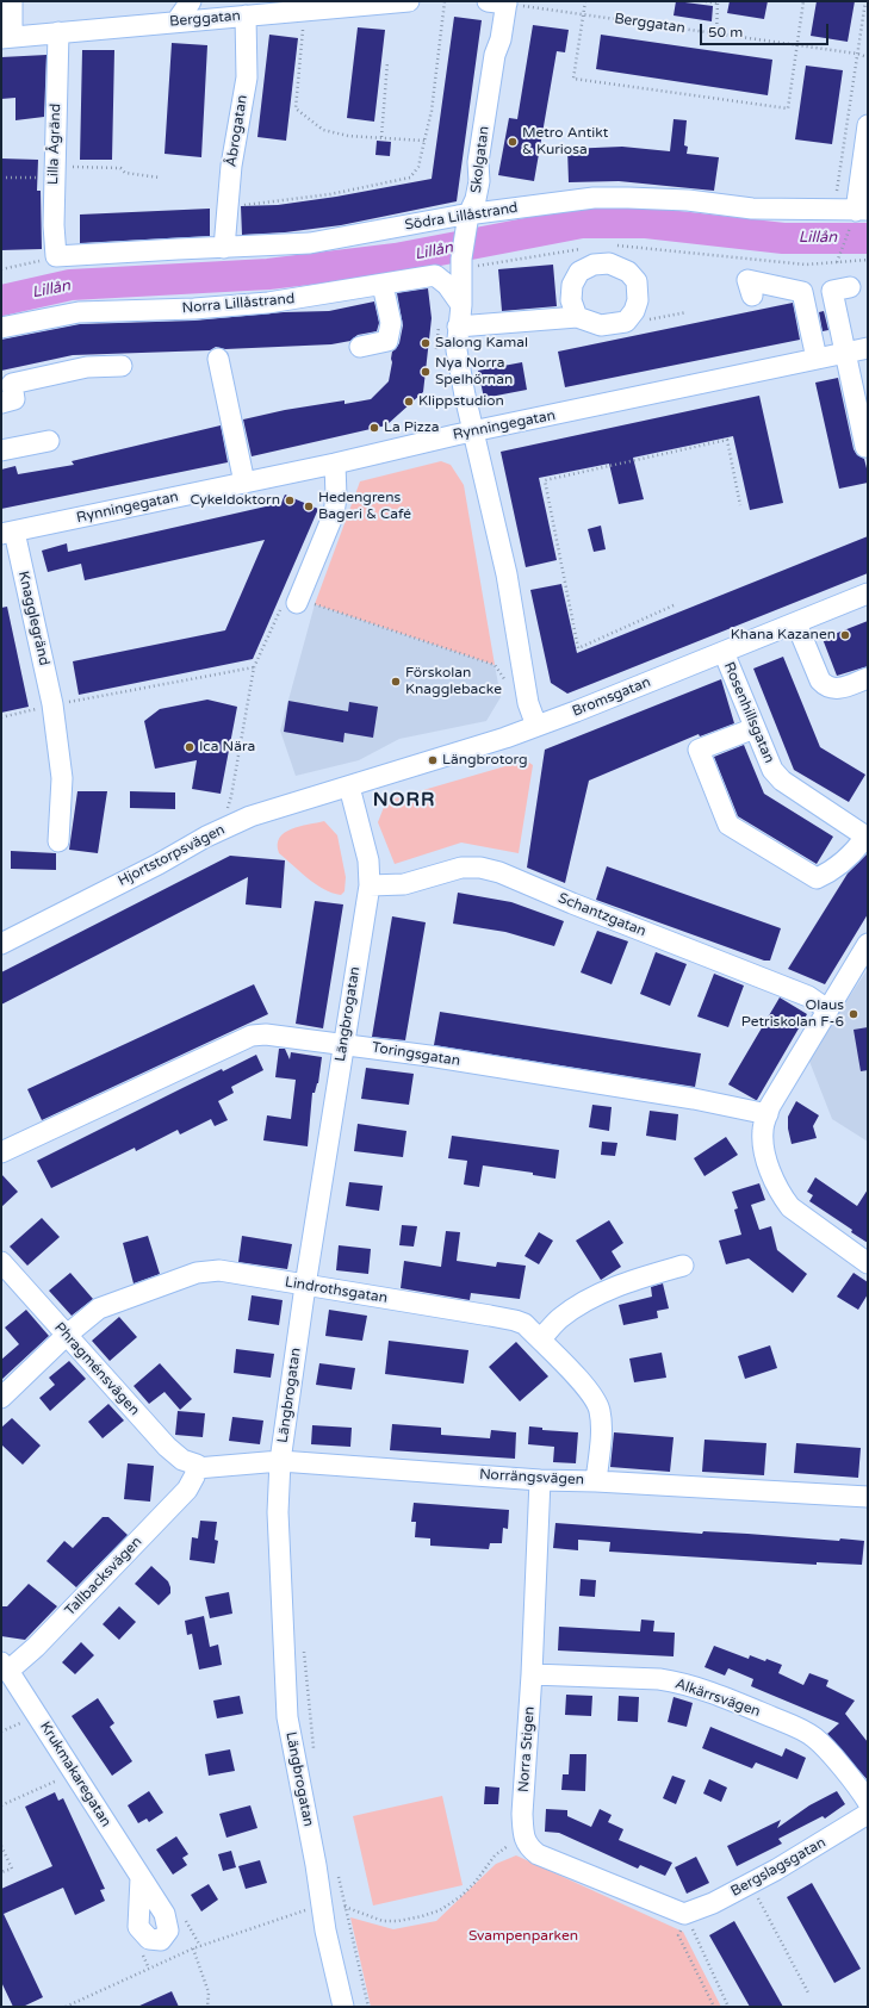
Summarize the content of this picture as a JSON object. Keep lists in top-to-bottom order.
{
  "streets": {
    "street": [
      "Berggatan",
      "Åbrogatan",
      "Lilla Ågränd",
      "Skolgatan",
      "Södra Lillåstrand",
      "Norra Lillåstrand",
      "Rynningegatan",
      "Knagglegränd",
      "Bromsgatan",
      "Rosenhillsgatan",
      "Hjortstorpsvägen",
      "Schantzgatan",
      "Längbrogatan",
      "Toringsgatan",
      "Lindrothsgatan",
      "Phragménsvägen",
      "Norrängsvägen",
      "Tallbacksvägen",
      "Alkärrsvägen",
      "Norra Stigen",
      "Krukmakaregatan",
      "Bergslagsgatan"
    ]
  },
  "crossings": [
    ["Berggatan", "Åbrogatan"],
    ["Berggatan", "Lilla Ågränd"],
    ["Berggatan", "Skolgatan"],
    ["Åbrogatan", "Södra Lillåstrand"],
    ["Lilla Ågränd", "Södra Lillåstrand"],
    ["Skolgatan", "Södra Lillåstrand"],
    ["Skolgatan", "Norra Lillåstrand"],
    ["Skolgatan", "Rynningegatan"],
    ["Rynningegatan", "Knagglegränd"],
    ["Bromsgatan", "Rosenhillsgatan"],
    ["Bromsgatan", "Hjortstorpsvägen"],
    ["Bromsgatan", "Längbrogatan"],
    ["Hjortstorpsvägen", "Längbrogatan"],
    ["Schantzgatan", "Längbrogatan"],
    ["Längbrogatan", "Toringsgatan"],
    ["Längbrogatan", "Lindrothsgatan"],
    ["Längbrogatan", "Norrängsvägen"],
    ["Lindrothsgatan", "Phragménsvägen"],
    ["Lindrothsgatan", "Norrängsvägen"],
    ["Phragménsvägen", "Norrängsvägen"],
    ["Phragménsvägen", "Tallbacksvägen"],
    ["Norrängsvägen", "Tallbacksvägen"],
    ["Norrängsvägen", "Norra Stigen"],
    ["Tallbacksvägen", "Krukmakaregatan"],
    ["Alkärrsvägen", "Norra Stigen"]
  ],
  "districts": ["NORR"],
  "water": ["Lillån"],
  "parks": ["Svampenparken"],
  "places": [
    "Metro Antikt & Kuriosa",
    "Salong Kamal",
    "Nya Norra Spelhörnan",
    "Klippstudion",
    "La Pizza",
    "Cykeldoktorn",
    "Hedengrens Bageri & Café",
    "Khana Kazanen",
    "Förskolan Knagglebacke",
    "Ica Nära",
    "Längbrotorg",
    "Olaus Petriskolan F-6"
  ],
  "scale_bar": "50 m"
}
